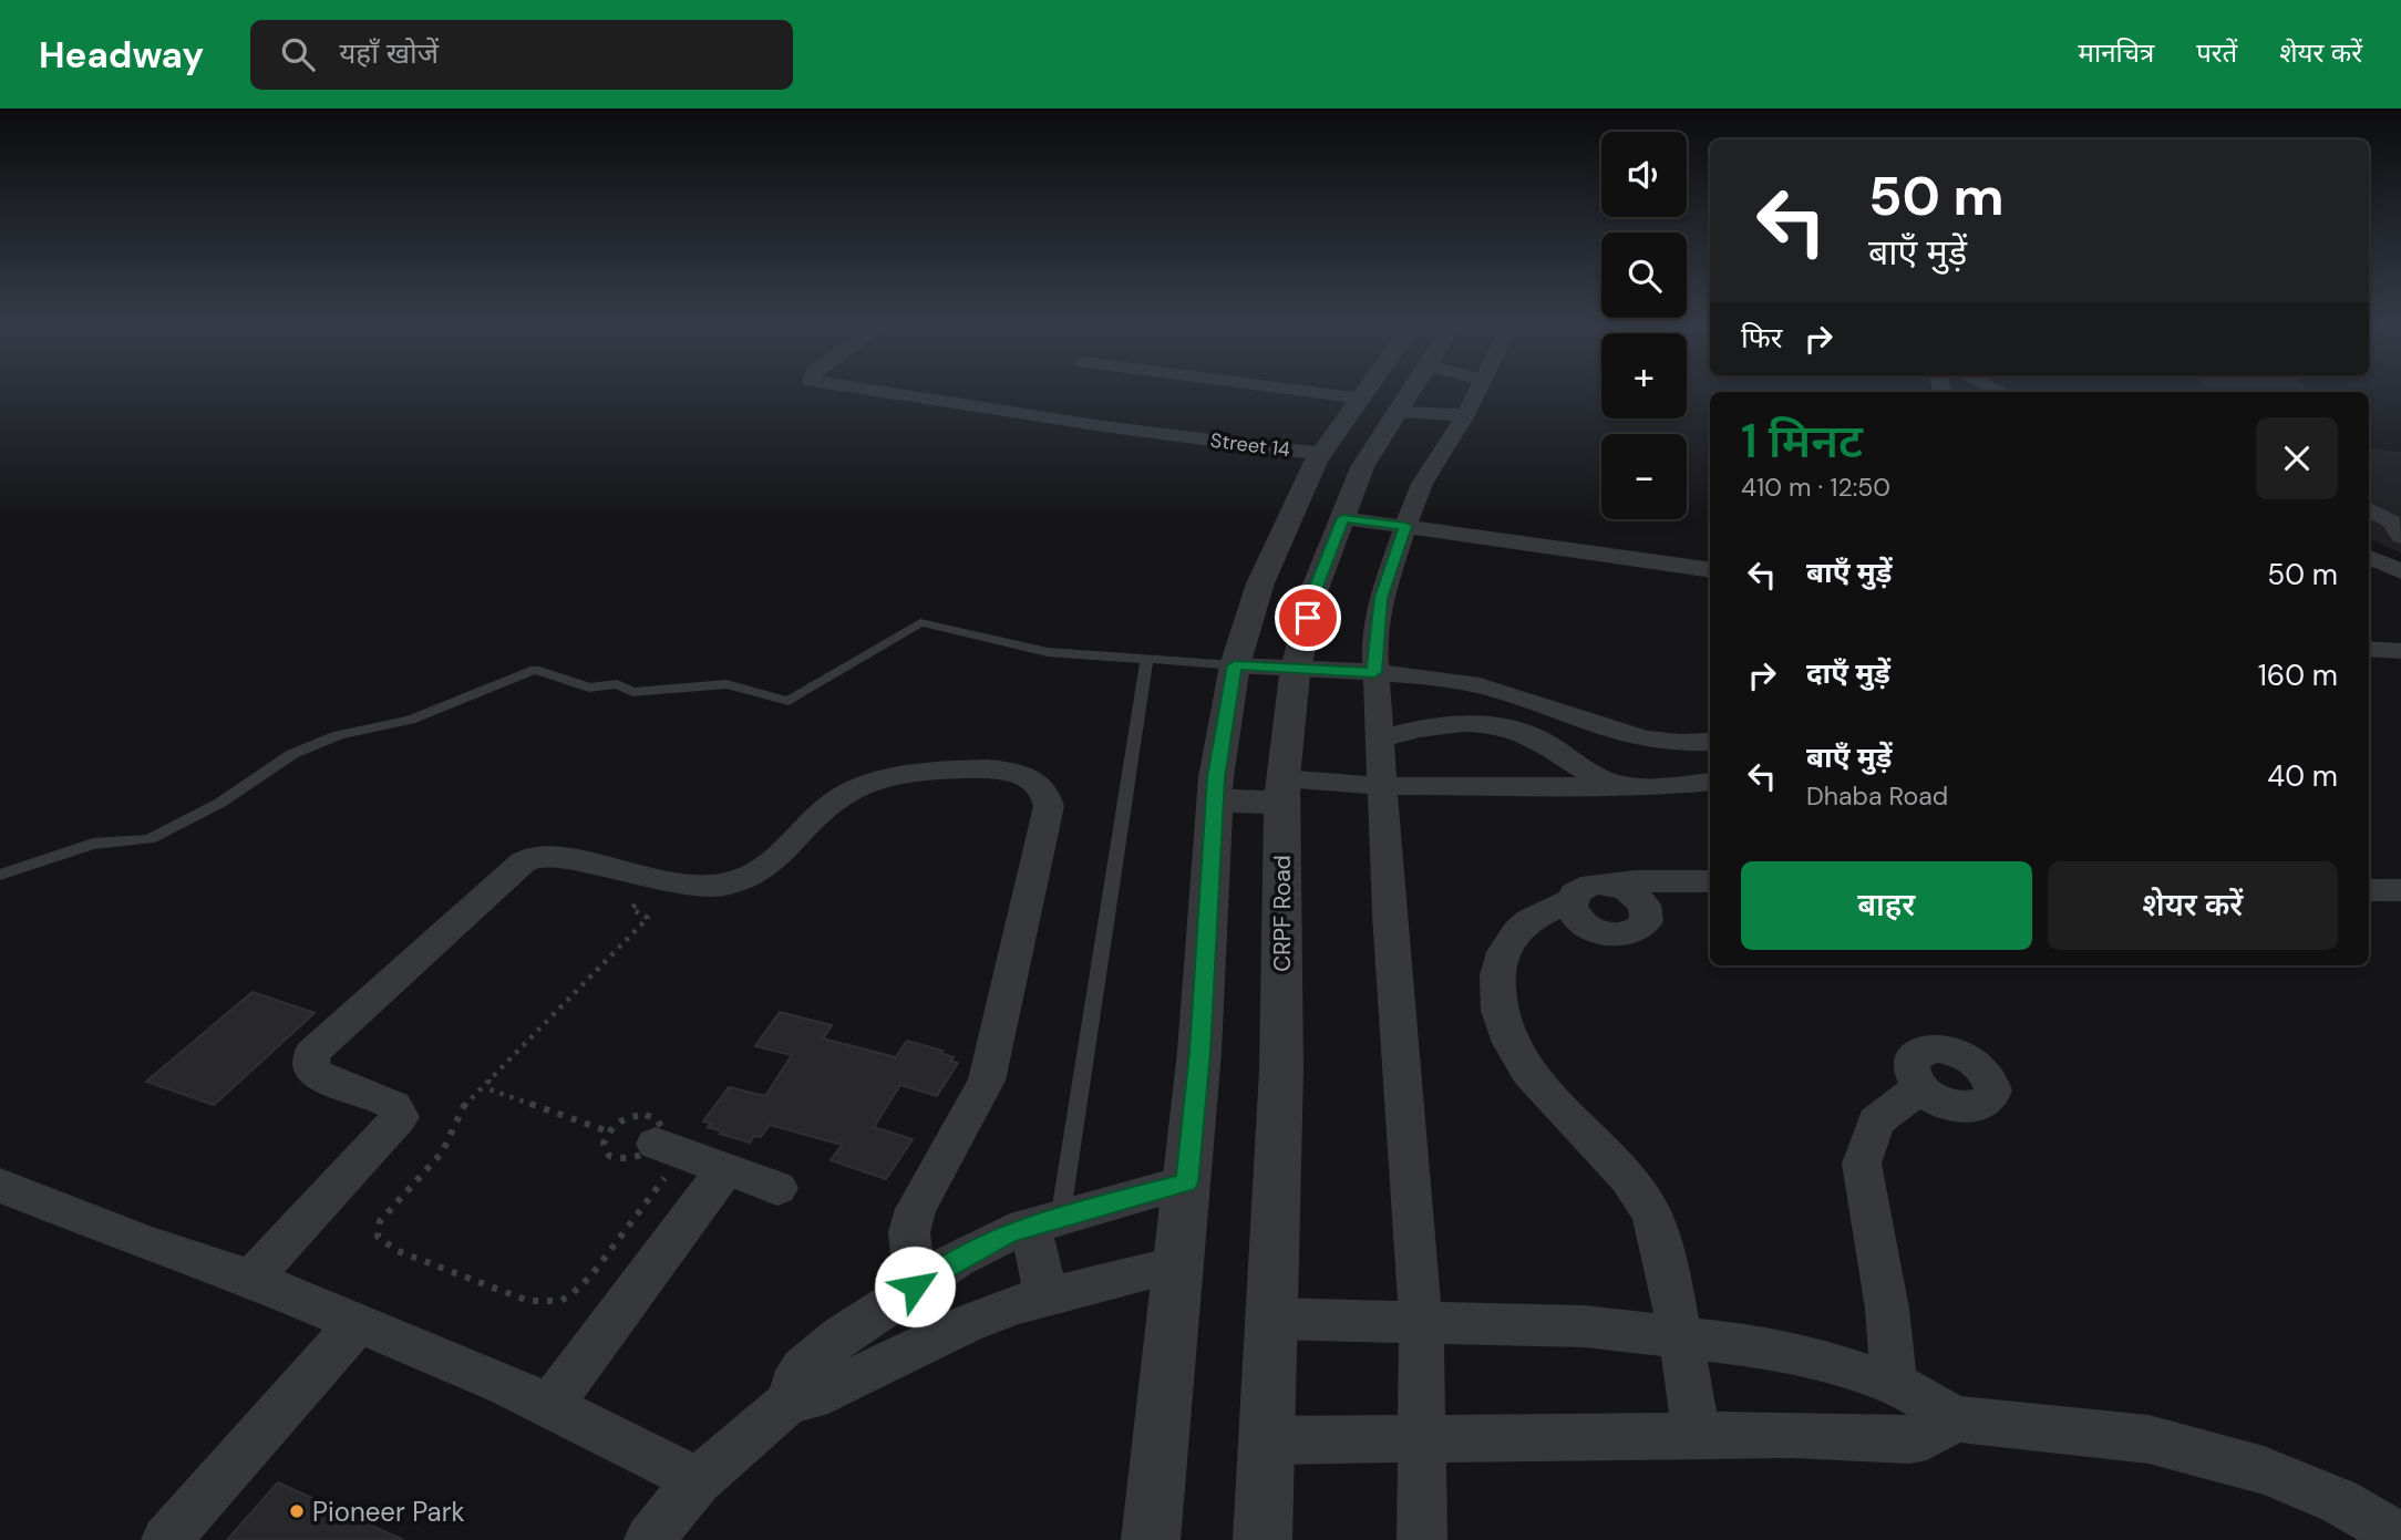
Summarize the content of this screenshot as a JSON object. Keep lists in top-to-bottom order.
{
  "streets": {
    "street": ["Street 14", "CRPF Road"]
  },
  "places": ["Pioneer Park"],
  "page": {
    "header": "Headway",
    "search": "यहाँ खोजें",
    "nav": ["मानचित्र", "परतें", "शेयर करें"],
    "map_buttons": ["+", "−"],
    "turn": ["50 m", "बाएँ मुड़ें"],
    "then": "फिर",
    "heading": ["1 मिनट", "410 m · 12:50"],
    "list": [
      {
        "name": "बाएँ मुड़ें",
        "value": "50 m"
      },
      {
        "name": "दाएँ मुड़ें",
        "value": "160 m"
      },
      {
        "name": "बाएँ मुड़ें",
        "note": "Dhaba Road",
        "value": "40 m"
      }
    ],
    "buttons": ["बाहर", "शेयर करें"]
  }
}
